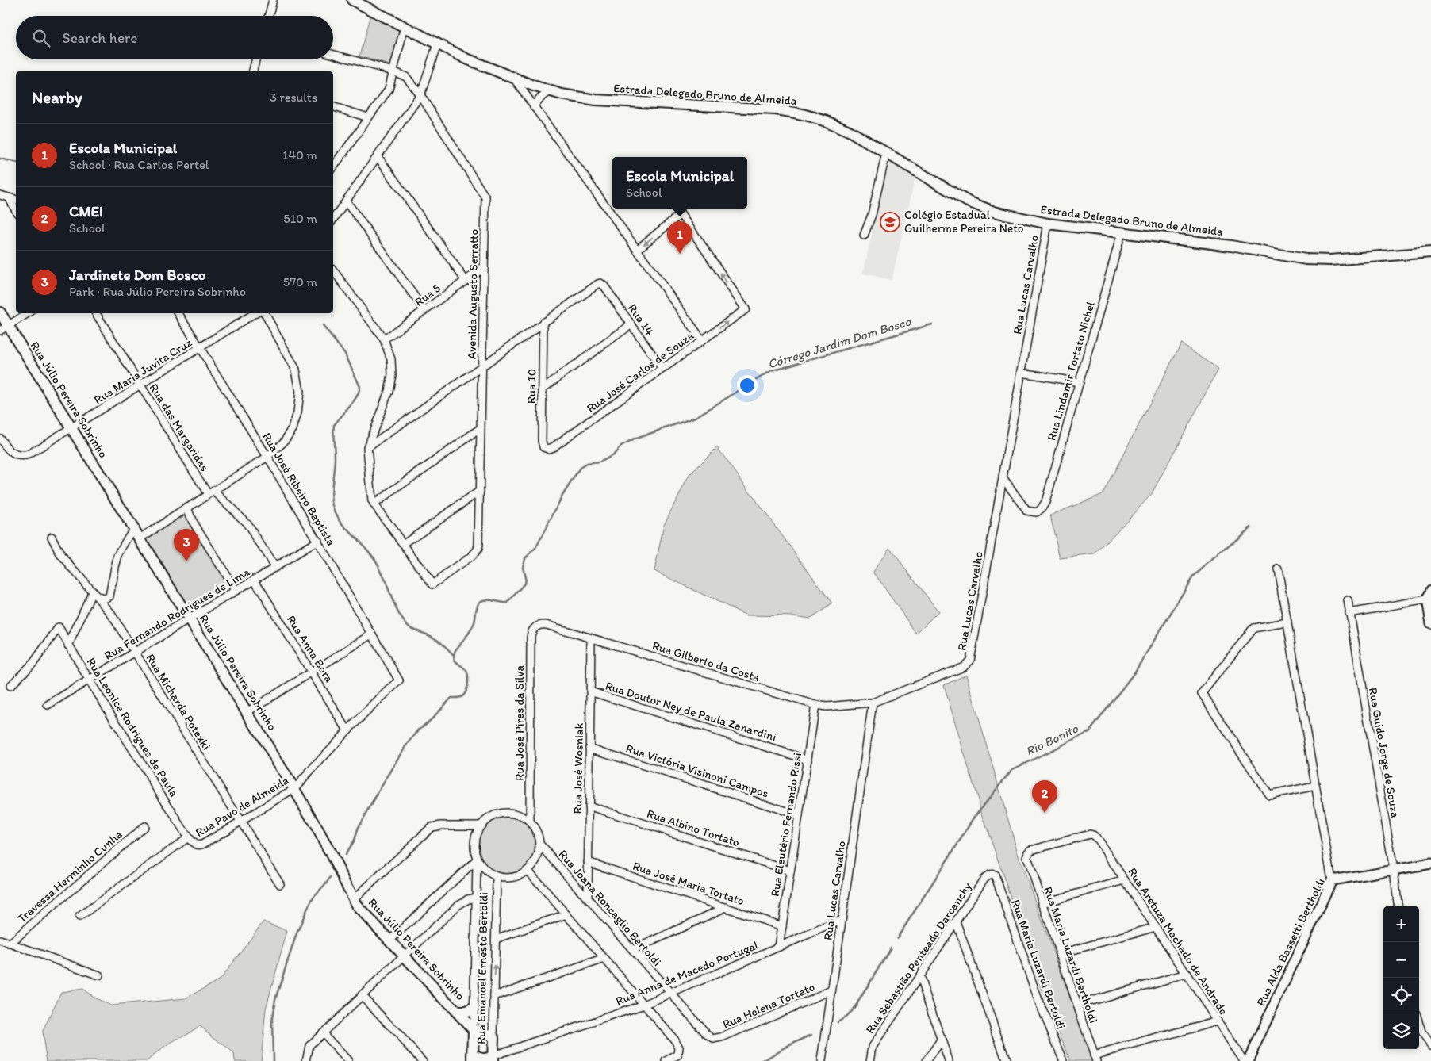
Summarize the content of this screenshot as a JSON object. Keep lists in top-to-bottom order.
{
  "streets": {
    "main road": ["Estrada Delegado Bruno de Almeida", "Rua Júlio Pereira Sobrinho", "Rua Emanoel Ernesto Bertoldi"],
    "street": [
      "Rua Lucas Carvalho",
      "Avenida Augusto Serratto",
      "Rua 5",
      "Rua 14",
      "Rua Maria Juvita Cruz",
      "Rua Lindamir Tortato Nichel",
      "Rua José Carlos de Souza",
      "Rua 10",
      "Rua das Margaridas",
      "Rua José Ribeiro Baptista",
      "Rua Fernando Rodrigues de Lima",
      "Rua Anna Bora",
      "Rua Gilberto da Costa",
      "Rua Micharda Potexki",
      "Rua Doutor Ney de Paula Zanardini",
      "Rua José Pires da Silva",
      "Rua Leonice Rodrigues de Paula",
      "Rua Guido Jorge de Souza",
      "Rua José Wosniak",
      "Rua Victória Visinoni Campos",
      "Rua Pavo de Almeida",
      "Rua Eleutério Fernando Rissi",
      "Rua Albino Tortato",
      "Travessa Herminho Cunha",
      "Rua José Maria Tortato",
      "Rua Joana Roncaglio Bertoldi",
      "Rua Aretuza Machado de Andrade",
      "Rua Alda Bassetti Bertholdi",
      "Rua Maria Luzardi Bertholdi",
      "Rua Sebastião Penteado Darcanchy",
      "Rua Maria Luzardi Bertoldi",
      "Rua Anna de Macedo Portugal",
      "Rua Helena Tortato"
    ]
  },
  "crossings": [
    ["Estrada Delegado Bruno de Almeida", "Rua Lucas Carvalho"],
    ["Estrada Delegado Bruno de Almeida", "Rua Lindamir Tortato Nichel"],
    ["Rua Lucas Carvalho", "Rua Lindamir Tortato Nichel"],
    ["Rua Lucas Carvalho", "Rua Gilberto da Costa"],
    ["Rua Lucas Carvalho", "Rua Anna de Macedo Portugal"],
    ["Rua Lucas Carvalho", "Rua Helena Tortato"],
    ["Avenida Augusto Serratto", "Rua 5"],
    ["Rua 14", "Rua José Carlos de Souza"],
    ["Rua 14", "Rua 10"],
    ["Rua Maria Juvita Cruz", "Rua Júlio Pereira Sobrinho"],
    ["Rua Maria Juvita Cruz", "Rua das Margaridas"],
    ["Rua Maria Juvita Cruz", "Rua José Ribeiro Baptista"],
    ["Rua José Carlos de Souza", "Rua 10"],
    ["Rua Júlio Pereira Sobrinho", "Rua Fernando Rodrigues de Lima"],
    ["Rua Júlio Pereira Sobrinho", "Rua Pavo de Almeida"],
    ["Rua Júlio Pereira Sobrinho", "Rua Emanoel Ernesto Bertoldi"],
    ["Rua das Margaridas", "Rua Fernando Rodrigues de Lima"],
    ["Rua José Ribeiro Baptista", "Rua Fernando Rodrigues de Lima"],
    ["Rua José Ribeiro Baptista", "Rua Pavo de Almeida"],
    ["Rua Fernando Rodrigues de Lima", "Rua Anna Bora"],
    ["Rua Fernando Rodrigues de Lima", "Rua Micharda Potexki"],
    ["Rua Fernando Rodrigues de Lima", "Rua Leonice Rodrigues de Paula"],
    ["Rua Anna Bora", "Rua Pavo de Almeida"],
    ["Rua Gilberto da Costa", "Rua José Pires da Silva"],
    ["Rua Gilberto da Costa", "Rua José Wosniak"],
    ["Rua Gilberto da Costa", "Rua Eleutério Fernando Rissi"],
    ["Rua Micharda Potexki", "Rua Pavo de Almeida"],
    ["Rua Doutor Ney de Paula Zanardini", "Rua José Wosniak"],
    ["Rua Doutor Ney de Paula Zanardini", "Rua Eleutério Fernando Rissi"],
    ["Rua José Pires da Silva", "Rua Joana Roncaglio Bertoldi"],
    ["Rua José Pires da Silva", "Rua Emanoel Ernesto Bertoldi"],
    ["Rua Leonice Rodrigues de Paula", "Rua Pavo de Almeida"],
    ["Rua Guido Jorge de Souza", "Rua Alda Bassetti Bertholdi"],
    ["Rua José Wosniak", "Rua Victória Visinoni Campos"],
    ["Rua José Wosniak", "Rua Albino Tortato"],
    ["Rua José Wosniak", "Rua José Maria Tortato"],
    ["Rua José Wosniak", "Rua Joana Roncaglio Bertoldi"],
    ["Rua Victória Visinoni Campos", "Rua Eleutério Fernando Rissi"],
    ["Rua Eleutério Fernando Rissi", "Rua Albino Tortato"],
    ["Rua Eleutério Fernando Rissi", "Rua José Maria Tortato"],
    ["Rua Eleutério Fernando Rissi", "Rua Anna de Macedo Portugal"],
    ["Rua Joana Roncaglio Bertoldi", "Rua Emanoel Ernesto Bertoldi"],
    ["Rua Joana Roncaglio Bertoldi", "Rua Anna de Macedo Portugal"],
    ["Rua Joana Roncaglio Bertoldi", "Rua Helena Tortato"],
    ["Rua Aretuza Machado de Andrade", "Rua Maria Luzardi Bertholdi"],
    ["Rua Sebastião Penteado Darcanchy", "Rua Maria Luzardi Bertoldi"],
    ["Rua Emanoel Ernesto Bertoldi", "Rua Anna de Macedo Portugal"]
  ],
  "water": ["Córrego Jardim Dom Bosco", "Rio Bonito"],
  "places": {
    "school or university": ["Colégio Estadual Guilherme Pereira Neto"]
  },
  "page": {
    "search": "Search here",
    "heading": ["Nearby", "3 results"],
    "list": [
      {
        "mark": "1",
        "name": "Escola Municipal",
        "note": "School · Rua Carlos Pertel",
        "value": "140 m"
      },
      {
        "mark": "2",
        "name": "CMEI",
        "note": "School",
        "value": "510 m"
      },
      {
        "mark": "3",
        "name": "Jardinete Dom Bosco",
        "note": "Park · Rua Júlio Pereira Sobrinho",
        "value": "570 m"
      }
    ],
    "popup": ["Escola Municipal", "School"],
    "pins": ["1", "3", "2"],
    "map_buttons": ["+", "−"]
  }
}
